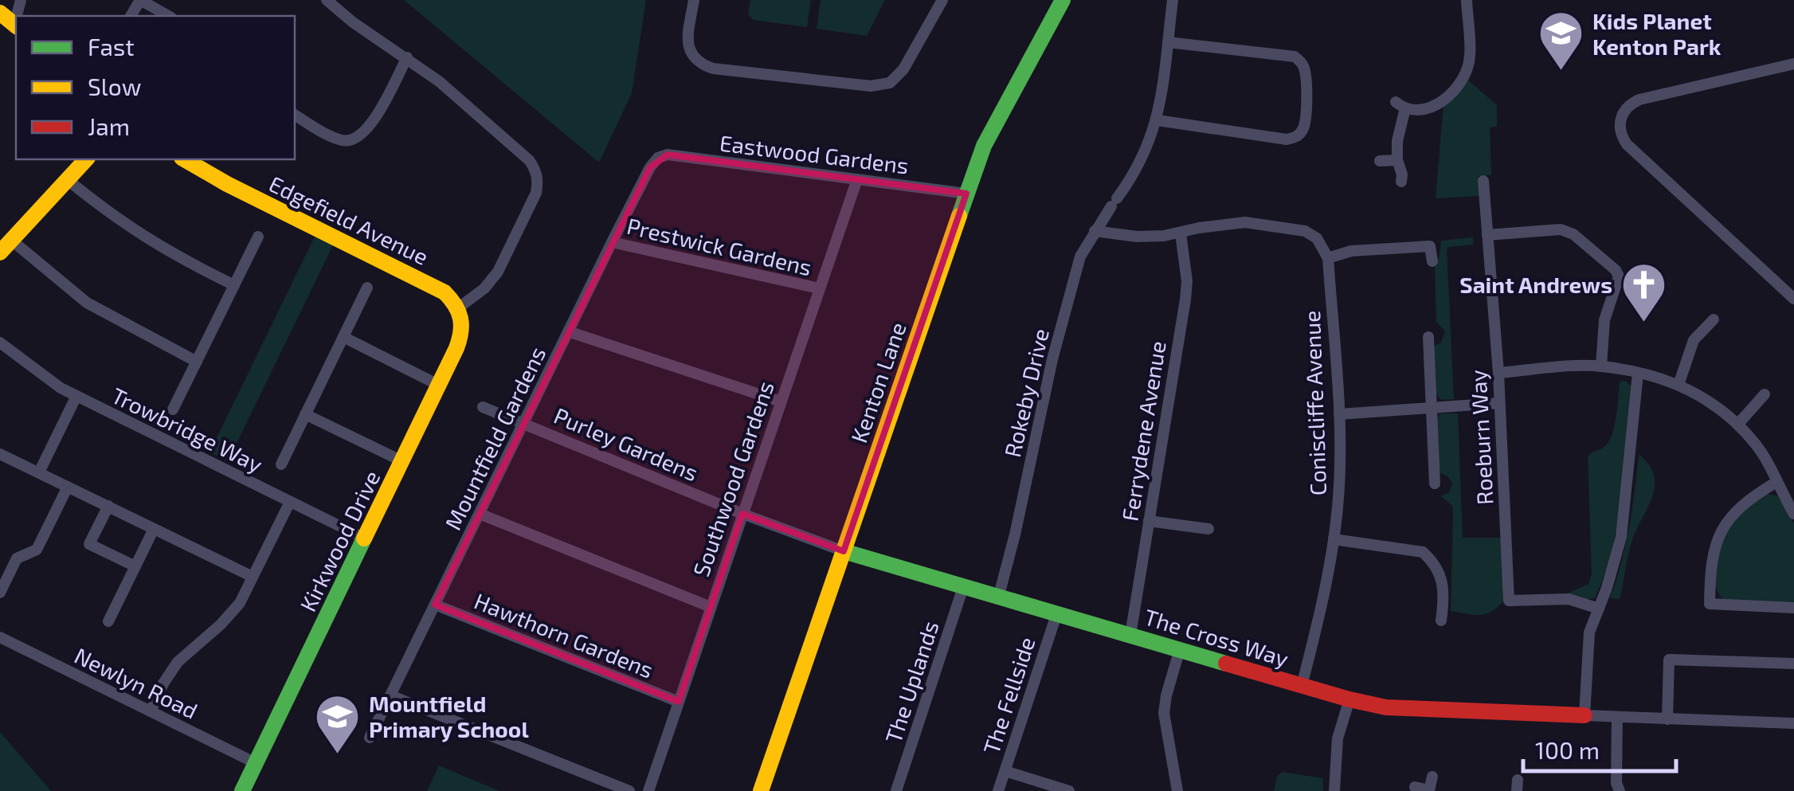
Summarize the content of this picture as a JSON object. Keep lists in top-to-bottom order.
{
  "streets": {
    "street": [
      "Eastwood Gardens",
      "Edgefield Avenue",
      "Prestwick Gardens",
      "Kenton Lane",
      "Rokeby Drive",
      "Coniscliffe Avenue",
      "Trowbridge Way",
      "Ferrydene Avenue",
      "Roeburn Way",
      "Mountfield Gardens",
      "Purley Gardens",
      "Southwood Gardens",
      "Kirkwood Drive",
      "Hawthorn Gardens",
      "The Cross Way",
      "The Uplands",
      "Newlyn Road",
      "The Fellside"
    ]
  },
  "crossings": [
    ["Eastwood Gardens", "Kenton Lane"],
    ["Eastwood Gardens", "Mountfield Gardens"],
    ["Eastwood Gardens", "Southwood Gardens"],
    ["Edgefield Avenue", "Kirkwood Drive"],
    ["Prestwick Gardens", "Mountfield Gardens"],
    ["Prestwick Gardens", "Southwood Gardens"],
    ["Kenton Lane", "Purley Gardens"],
    ["Kenton Lane", "The Cross Way"],
    ["Rokeby Drive", "The Cross Way"],
    ["Coniscliffe Avenue", "The Cross Way"],
    ["Trowbridge Way", "Kirkwood Drive"],
    ["Ferrydene Avenue", "The Cross Way"],
    ["Mountfield Gardens", "Purley Gardens"],
    ["Mountfield Gardens", "Hawthorn Gardens"],
    ["Purley Gardens", "Southwood Gardens"],
    ["Purley Gardens", "The Cross Way"],
    ["Southwood Gardens", "Hawthorn Gardens"],
    ["Kirkwood Drive", "Newlyn Road"],
    ["The Cross Way", "The Uplands"],
    ["The Cross Way", "The Fellside"]
  ],
  "places": {
    "school or university": ["Kids Planet Kenton Park", "Mountfield Primary School"],
    "church": ["Saint Andrews"]
  },
  "legend": ["Fast", "Slow", "Jam"],
  "scale_bar": "100 m"
}
